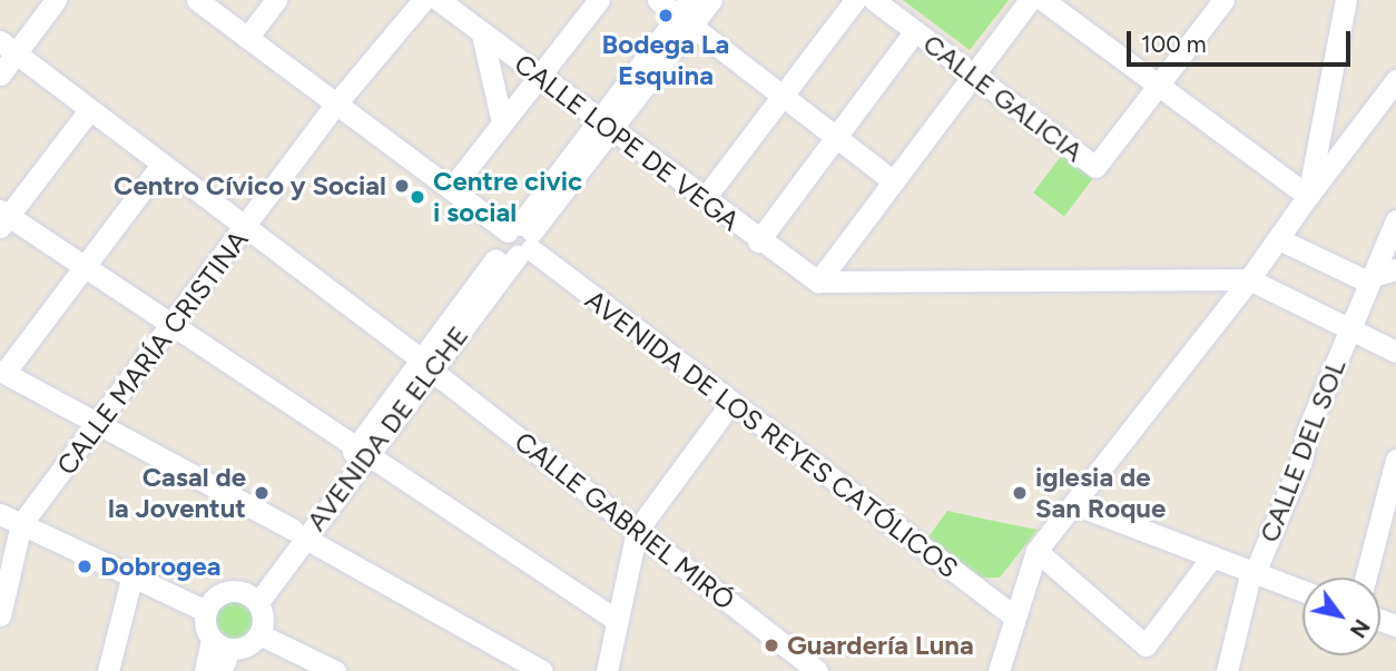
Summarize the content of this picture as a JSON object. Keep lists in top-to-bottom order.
{
  "streets": {
    "street": [
      "CALLE GALICIA",
      "CALLE LOPE DE VEGA",
      "CALLE MARÍA CRISTINA",
      "AVENIDA DE ELCHE",
      "AVENIDA DE LOS REYES CATÓLICOS",
      "CALLE DEL SOL",
      "CALLE GABRIEL MIRÓ"
    ]
  },
  "crossings": [
    ["CALLE LOPE DE VEGA", "AVENIDA DE ELCHE"],
    ["CALLE MARÍA CRISTINA", "AVENIDA DE LOS REYES CATÓLICOS"],
    ["CALLE MARÍA CRISTINA", "CALLE GABRIEL MIRÓ"],
    ["AVENIDA DE ELCHE", "AVENIDA DE LOS REYES CATÓLICOS"],
    ["AVENIDA DE ELCHE", "CALLE GABRIEL MIRÓ"]
  ],
  "places": [
    "Bodega La Esquina",
    "Centro Cívico y Social",
    "Centre civic i social",
    "Casal de la Joventut",
    "iglesia de San Roque",
    "Dobrogea",
    "Guardería Luna"
  ],
  "scale_bar": "100 m",
  "north": "bottom right"
}
